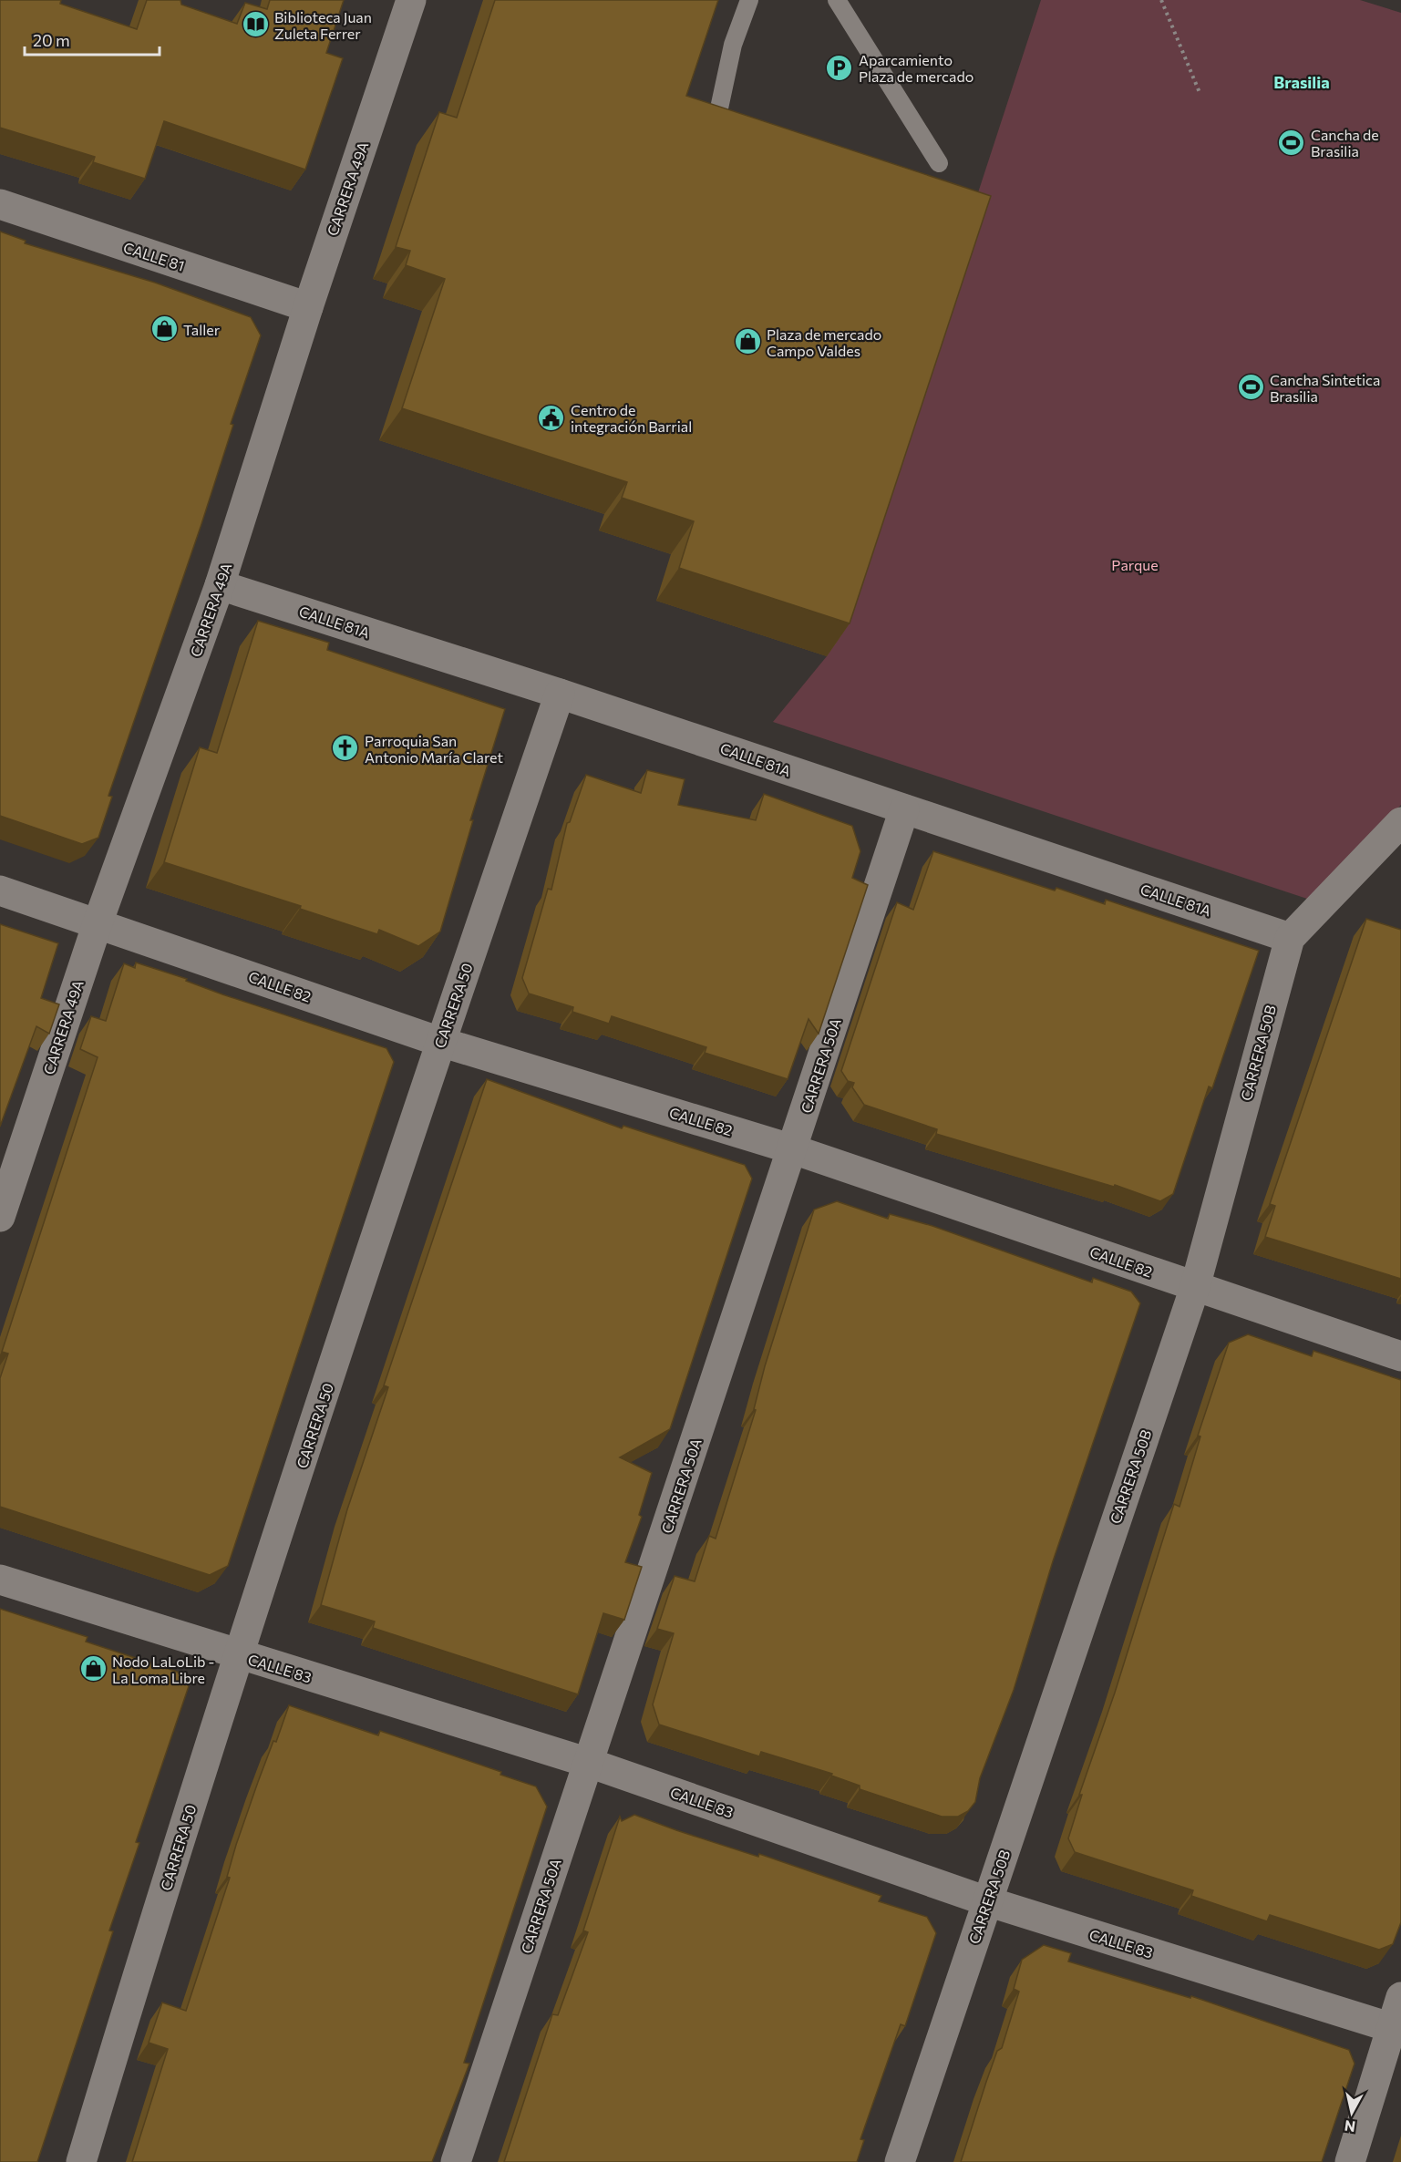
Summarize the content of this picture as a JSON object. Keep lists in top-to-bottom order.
{
  "streets": {
    "street": [
      "CARRERA 49A",
      "CALLE 81",
      "CALLE 81A",
      "CALLE 82",
      "CARRERA 50",
      "CARRERA 50B",
      "CARRERA 50A",
      "CALLE 83"
    ]
  },
  "crossings": [
    ["CARRERA 49A", "CALLE 81"],
    ["CARRERA 49A", "CALLE 81A"],
    ["CARRERA 49A", "CALLE 82"],
    ["CALLE 81A", "CARRERA 50"],
    ["CALLE 81A", "CARRERA 50B"],
    ["CALLE 81A", "CARRERA 50A"],
    ["CALLE 82", "CARRERA 50"],
    ["CALLE 82", "CARRERA 50B"],
    ["CALLE 82", "CARRERA 50A"],
    ["CARRERA 50", "CALLE 83"],
    ["CARRERA 50B", "CALLE 83"],
    ["CARRERA 50A", "CALLE 83"]
  ],
  "districts": ["Brasilia"],
  "parks": ["Parque"],
  "places": {
    "library": ["Biblioteca Juan Zuleta Ferrer"],
    "parking": ["Aparcamiento Plaza de mercado"],
    "sports": ["Cancha de Brasilia", "Cancha Sintetica Brasilia"],
    "shop": ["Taller", "Plaza de mercado Campo Valdes", "Nodo LaLoLib - La Loma Libre"],
    "public building": ["Centro de integración Barrial"],
    "church": ["Parroquia San Antonio María Claret"]
  },
  "scale_bar": "20 m",
  "north": "bottom"
}
